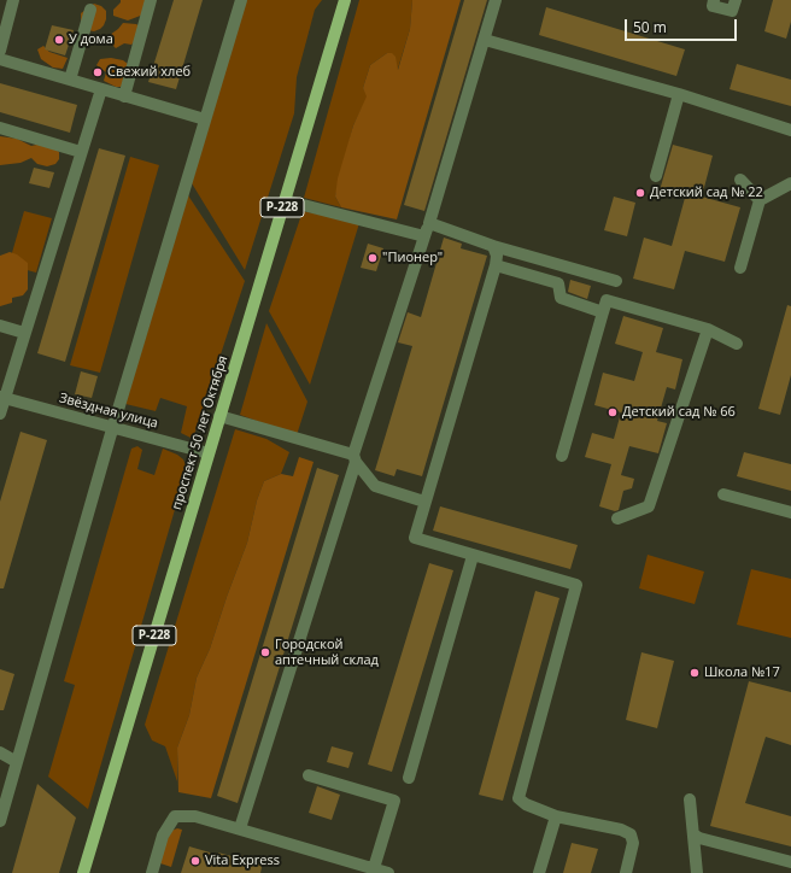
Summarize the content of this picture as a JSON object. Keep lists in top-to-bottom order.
{
  "streets": {
    "main road": ["Р-228", "проспект 50 лет Октября"],
    "street": ["Звёздная улица"]
  },
  "crossings": [
    ["Звёздная улица", "проспект 50 лет Октября"]
  ],
  "places": [
    "У дома",
    "Свежий хлеб",
    "Детский сад № 22",
    "\"Пионер\"",
    "Детский сад № 66",
    "Городской аптечный склад",
    "Школа №17",
    "Vita Express"
  ],
  "scale_bar": "50 m"
}
